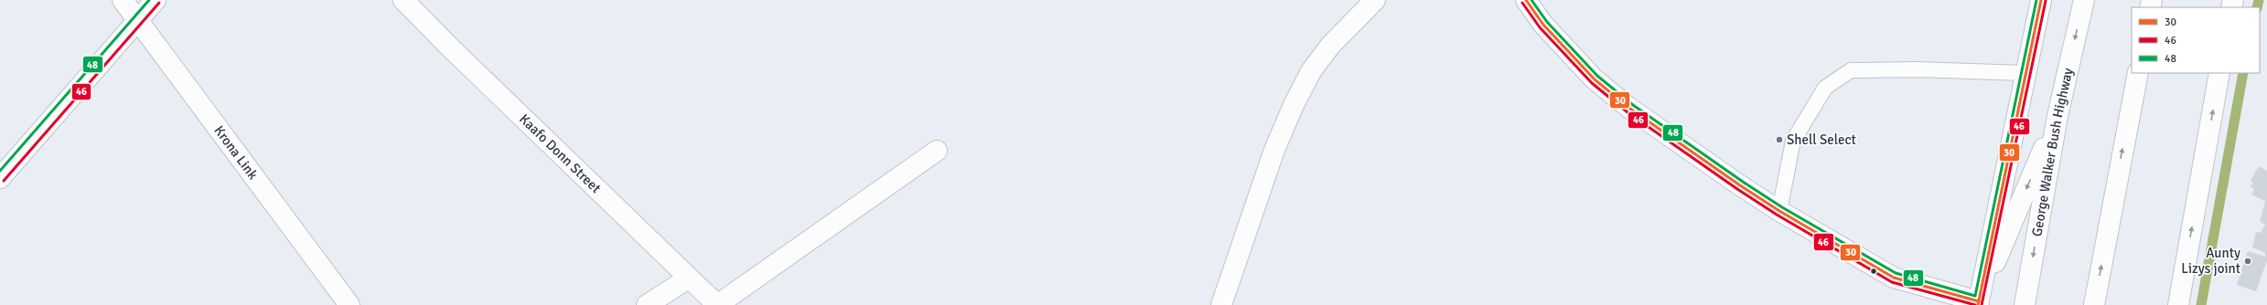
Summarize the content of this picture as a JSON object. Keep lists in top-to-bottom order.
{
  "streets": {
    "main road": ["Krona Link", "George Walker Bush Highway", "Kaafo Donn Street"]
  },
  "places": ["Shell Select", "Aunty Lizys joint"],
  "lines": ["transit line 30", "transit line 48", "transit line 46"],
  "legend": ["30", "46", "48"]
}
